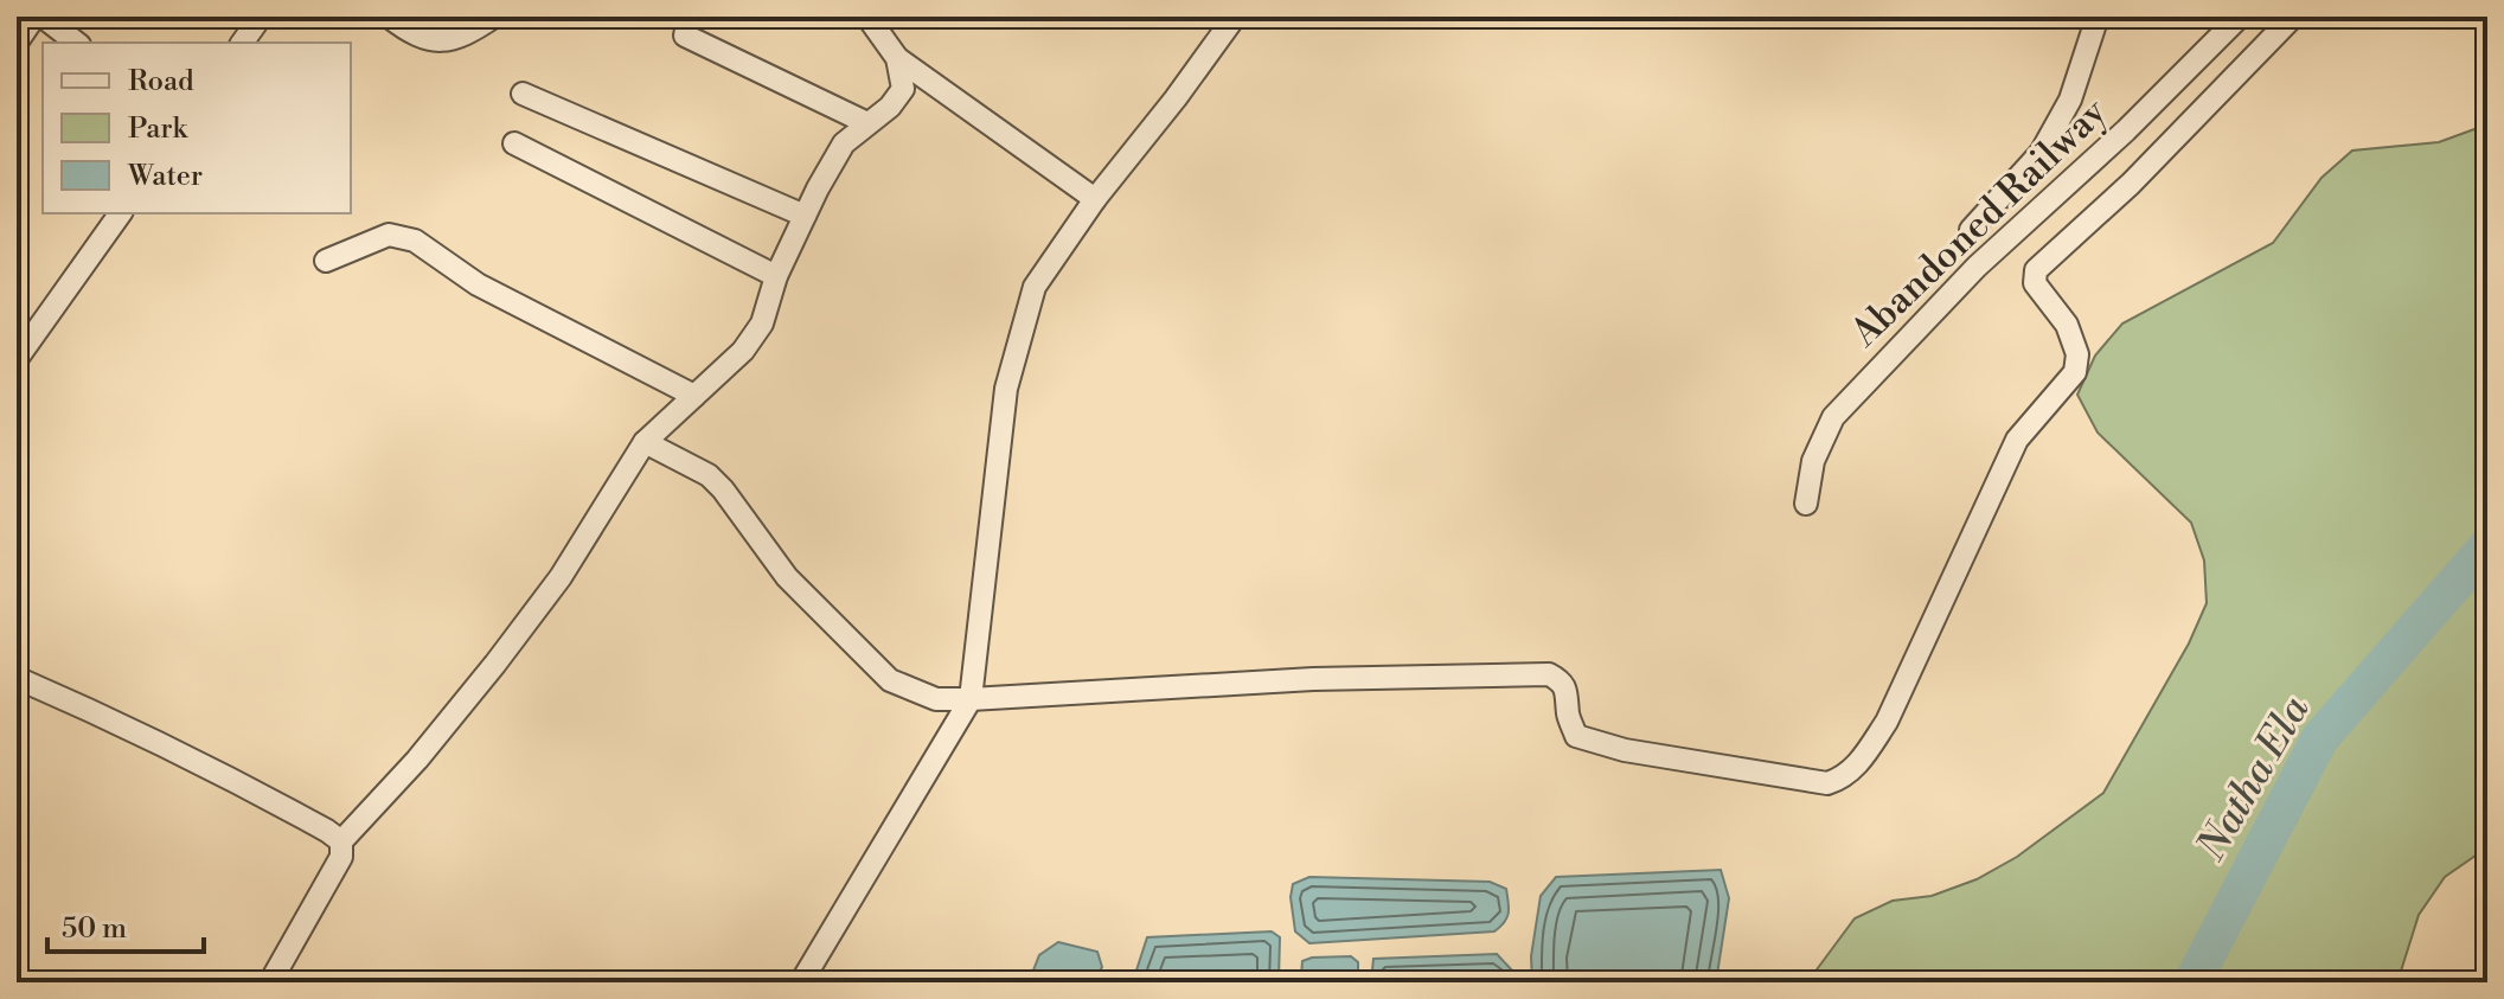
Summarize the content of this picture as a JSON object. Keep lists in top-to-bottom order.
{
  "streets": {
    "street": ["Abandoned Railway"]
  },
  "water": ["Natha Ela"],
  "legend": ["Road", "Park", "Water"],
  "scale_bar": "50 m"
}
